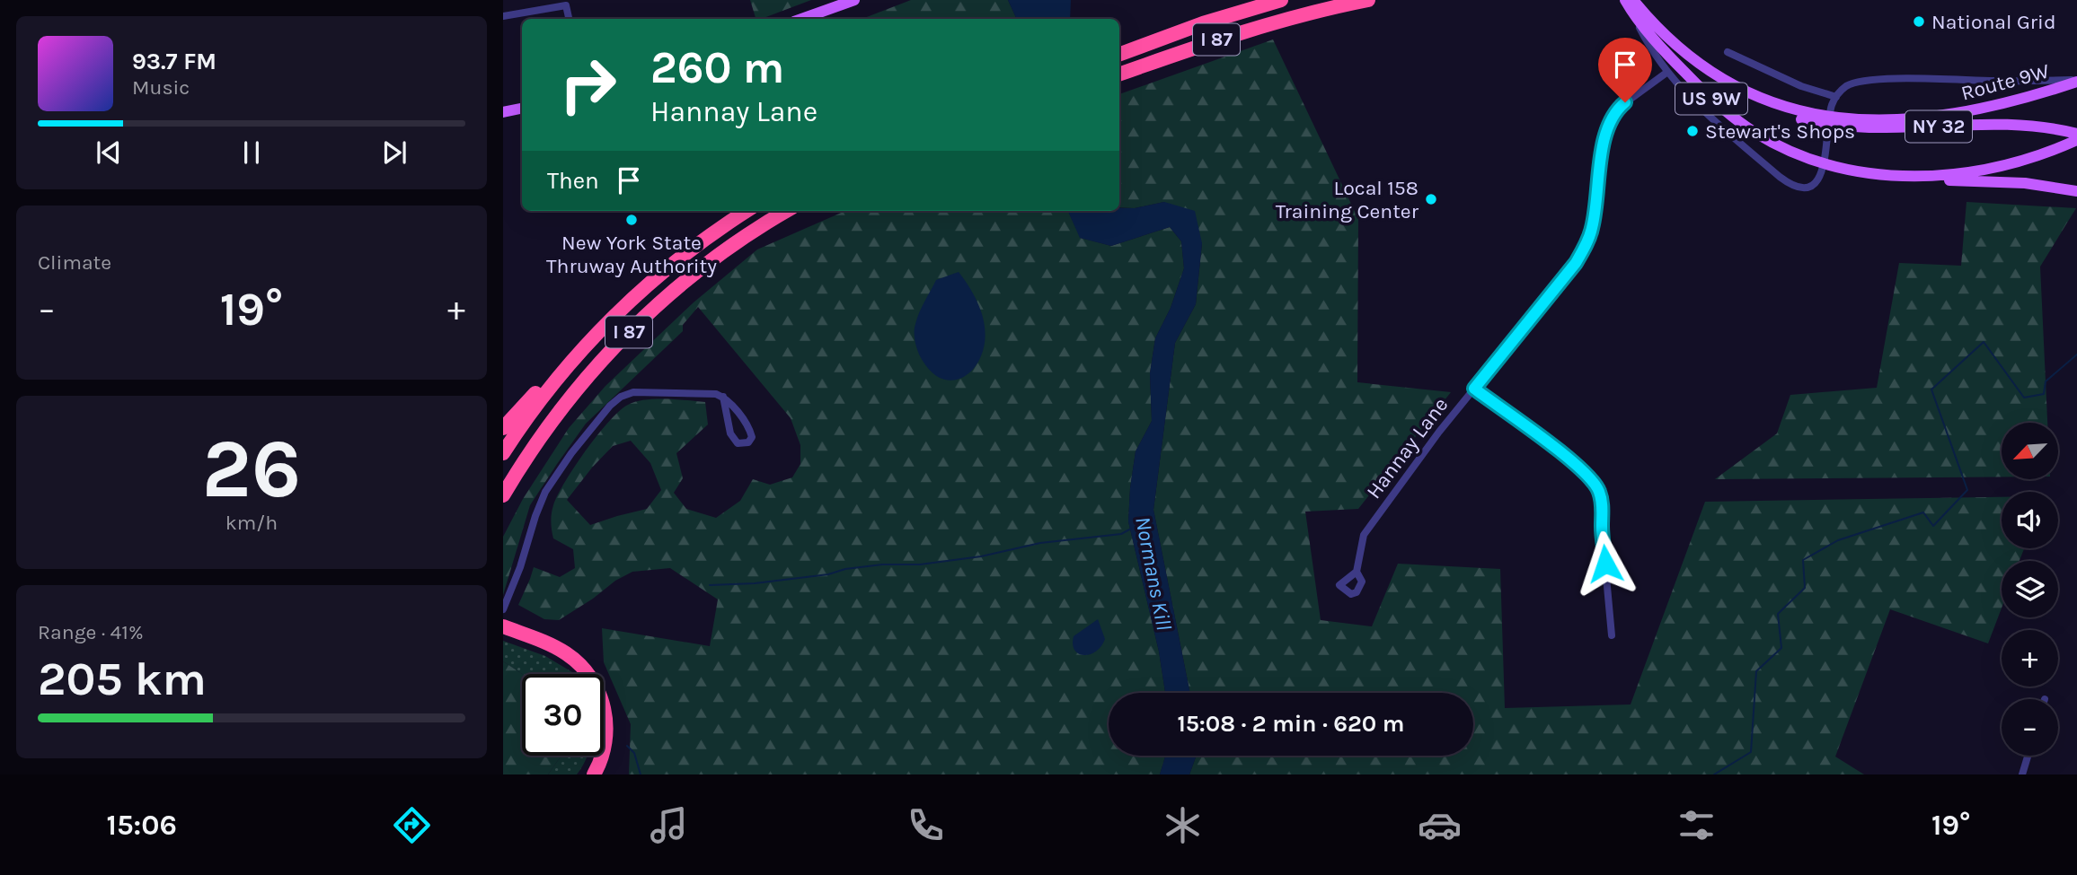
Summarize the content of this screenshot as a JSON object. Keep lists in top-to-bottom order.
{
  "streets": {
    "highway": ["I 87"],
    "main road": ["Route 9W", "US 9W", "NY 32"],
    "street": ["Hannay Lane"]
  },
  "crossings": [
    ["Route 9W", "US 9W"],
    ["Route 9W", "NY 32"],
    ["US 9W", "NY 32"]
  ],
  "water": ["Normans Kill"],
  "places": [
    "National Grid",
    "Stewart's Shops",
    "Local 158 Training Center",
    "New York State Thruway Authority"
  ],
  "north": "bottom left",
  "page": {
    "turn": ["260 m", "Hannay Lane"],
    "song": ["93.7 FM", "Music"],
    "then": "Then",
    "tile": [
      "Climate",
      ["26", "km/h"],
      ["Range · 41%", "205 km"]
    ],
    "heat": ["−", "19°", "+"],
    "map_buttons": ["+", "−"],
    "limit": "30",
    "trip": "15:08 · 2 min · 620 m",
    "tabs": ["15:06", "19°"]
  }
}
